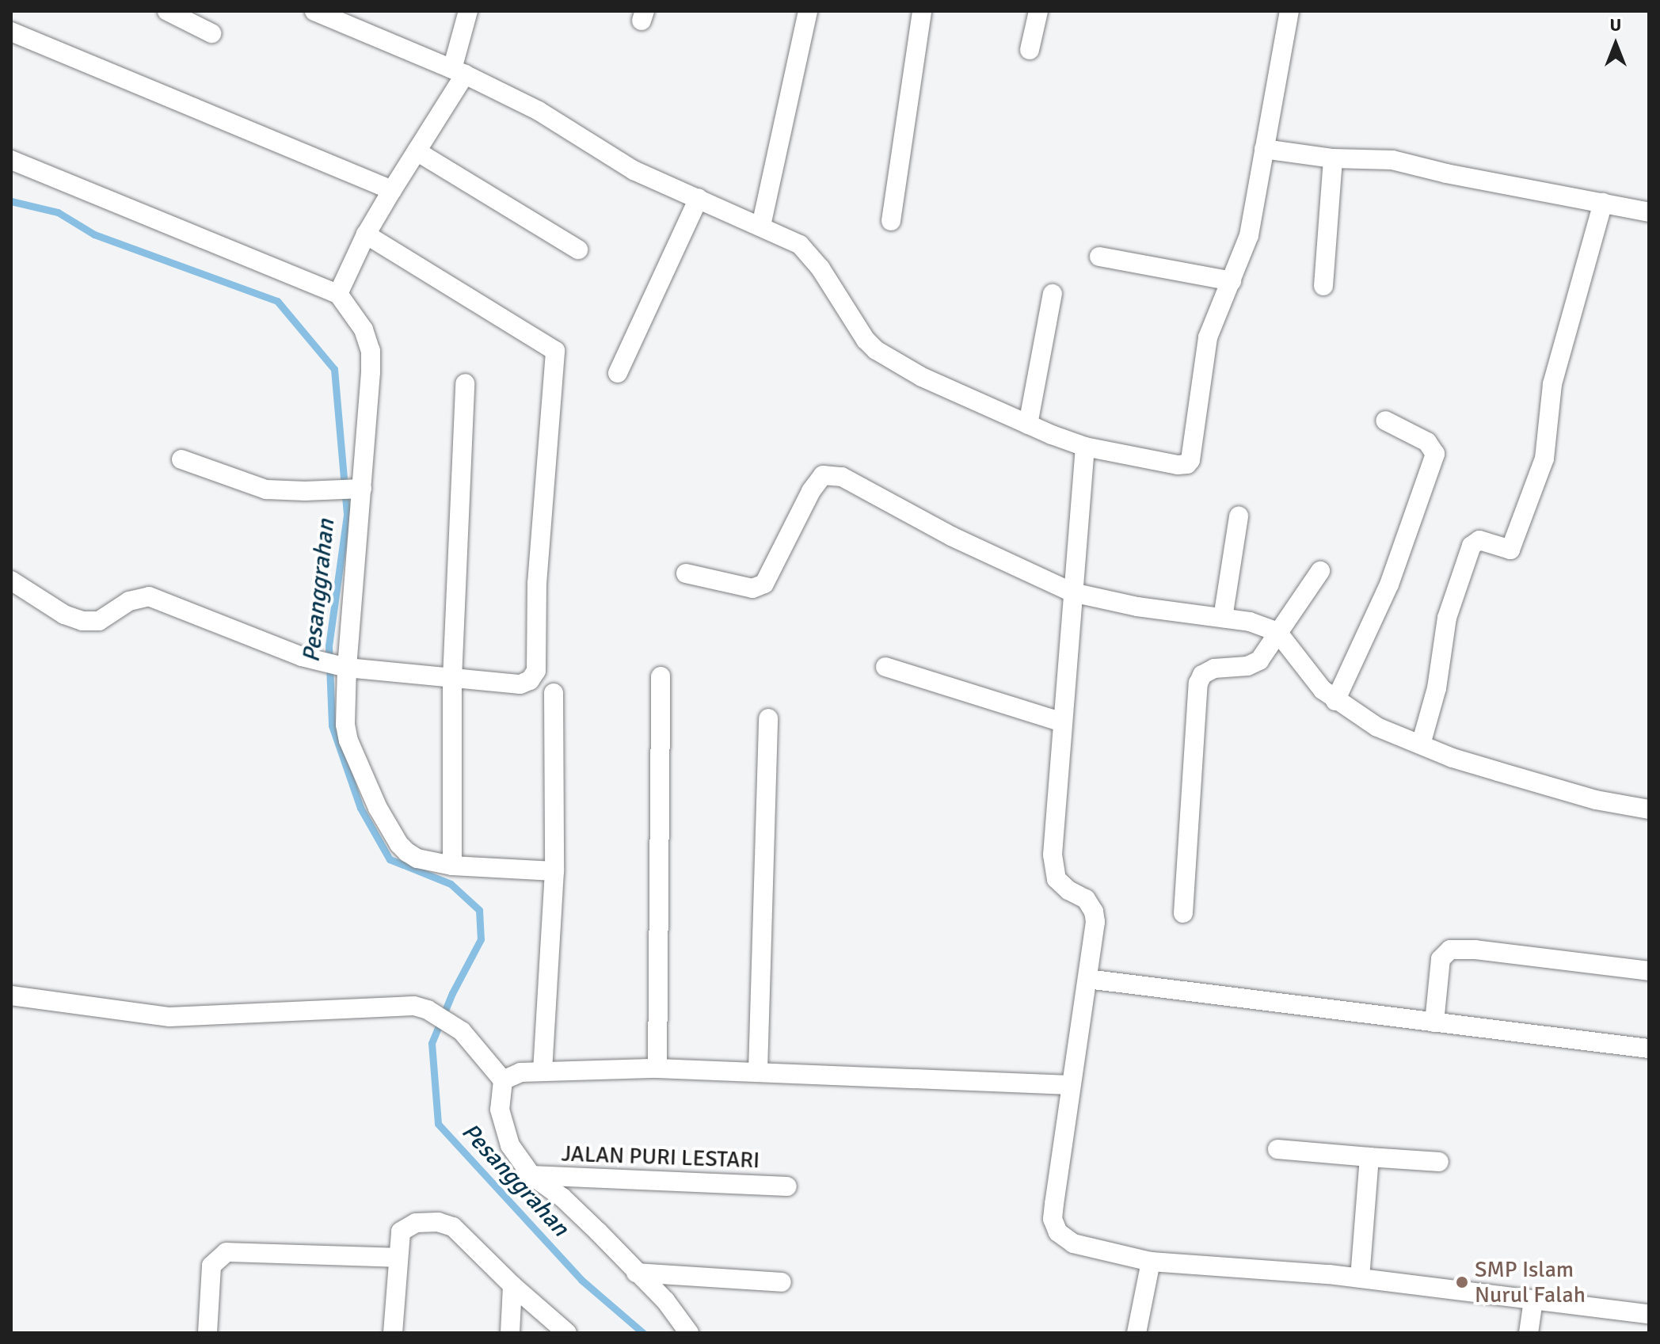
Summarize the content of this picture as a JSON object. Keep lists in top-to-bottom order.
{
  "streets": {
    "street": ["JALAN PURI LESTARI"]
  },
  "water": ["Pesanggrahan"],
  "places": ["SMP Islam Nurul Falah"],
  "north": "top"
}
